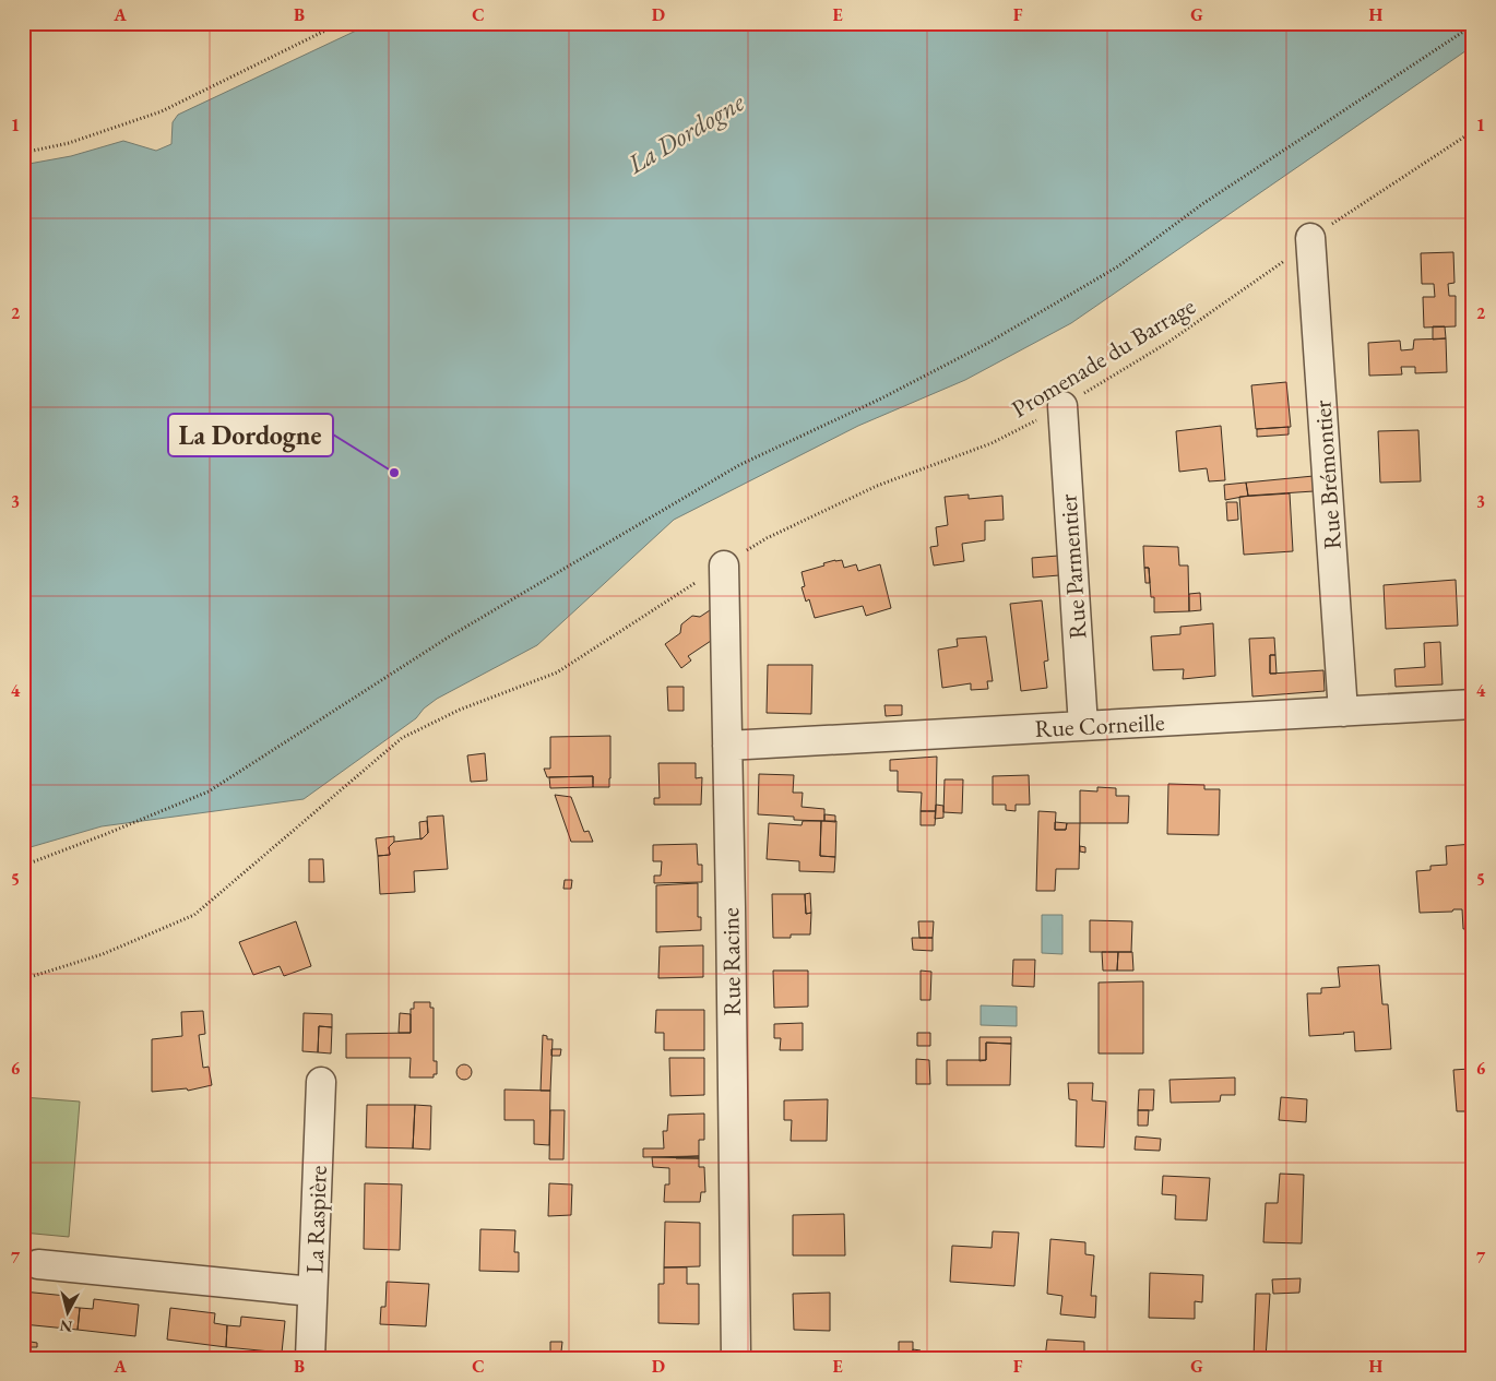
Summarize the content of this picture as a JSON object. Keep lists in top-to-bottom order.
{
  "streets": {
    "street": [
      "Rue Brémontier",
      "Rue Parmentier",
      "Rue Corneille",
      "Rue Racine",
      "La Raspière"
    ],
    "path": ["Promenade du Barrage"]
  },
  "crossings": [
    ["Promenade du Barrage", "Rue Brémontier"],
    ["Promenade du Barrage", "Rue Parmentier"],
    ["Promenade du Barrage", "Rue Racine"],
    ["Rue Brémontier", "Rue Corneille"],
    ["Rue Parmentier", "Rue Corneille"],
    ["Rue Corneille", "Rue Racine"]
  ],
  "water": ["La Dordogne"],
  "places": ["La Dordogne"],
  "north": "bottom",
  "grid": {
    "columns": [
      "A",
      "B",
      "C",
      "D",
      "E",
      "F",
      "G",
      "H"
    ],
    "rows": [
      "1",
      "2",
      "3",
      "4",
      "5",
      "6",
      "7"
    ]
  }
}
